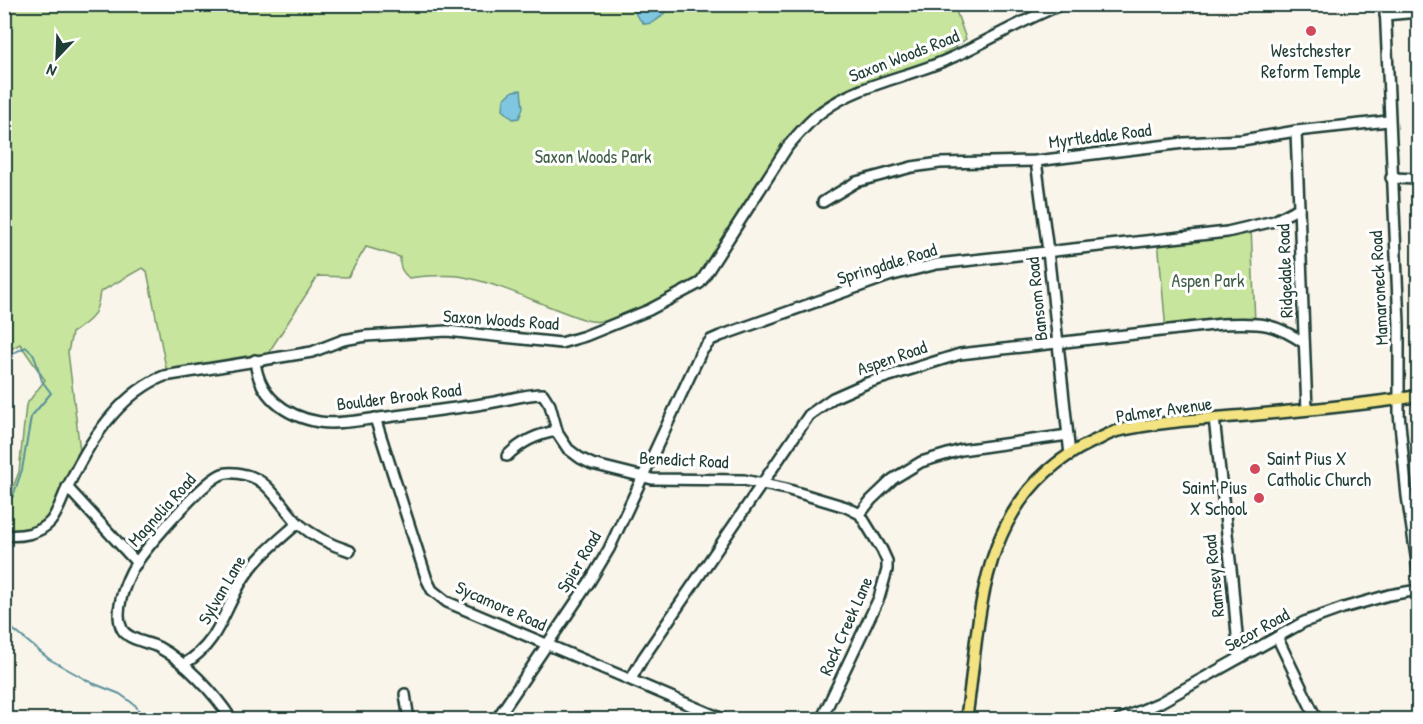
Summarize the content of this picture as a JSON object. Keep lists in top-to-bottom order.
{
  "streets": {
    "main road": ["Palmer Avenue"],
    "street": [
      "Saxon Woods Road",
      "Myrtledale Road",
      "Springdale Road",
      "Ridgedale Road",
      "Mamaroneck Road",
      "Bansom Road",
      "Aspen Road",
      "Boulder Brook Road",
      "Benedict Road",
      "Magnolia Road",
      "Spier Road",
      "Ramsey Road",
      "Sylvan Lane",
      "Sycamore Road",
      "Rock Creek Lane",
      "Secor Road"
    ]
  },
  "crossings": [
    ["Saxon Woods Road", "Boulder Brook Road"],
    ["Myrtledale Road", "Ridgedale Road"],
    ["Myrtledale Road", "Mamaroneck Road"],
    ["Myrtledale Road", "Bansom Road"],
    ["Springdale Road", "Ridgedale Road"],
    ["Springdale Road", "Bansom Road"],
    ["Springdale Road", "Benedict Road"],
    ["Springdale Road", "Spier Road"],
    ["Ridgedale Road", "Aspen Road"],
    ["Ridgedale Road", "Palmer Avenue"],
    ["Mamaroneck Road", "Palmer Avenue"],
    ["Bansom Road", "Aspen Road"],
    ["Aspen Road", "Benedict Road"],
    ["Aspen Road", "Sycamore Road"],
    ["Boulder Brook Road", "Benedict Road"],
    ["Boulder Brook Road", "Sycamore Road"],
    ["Palmer Avenue", "Ramsey Road"],
    ["Benedict Road", "Spier Road"],
    ["Benedict Road", "Rock Creek Lane"],
    ["Magnolia Road", "Sylvan Lane"],
    ["Spier Road", "Sycamore Road"],
    ["Ramsey Road", "Secor Road"]
  ],
  "parks": ["Saxon Woods Park", "Aspen Park"],
  "places": ["Westchester Reform Temple", "Saint Pius X Catholic Church", "Saint Pius X School"],
  "north": "bottom left"
}
